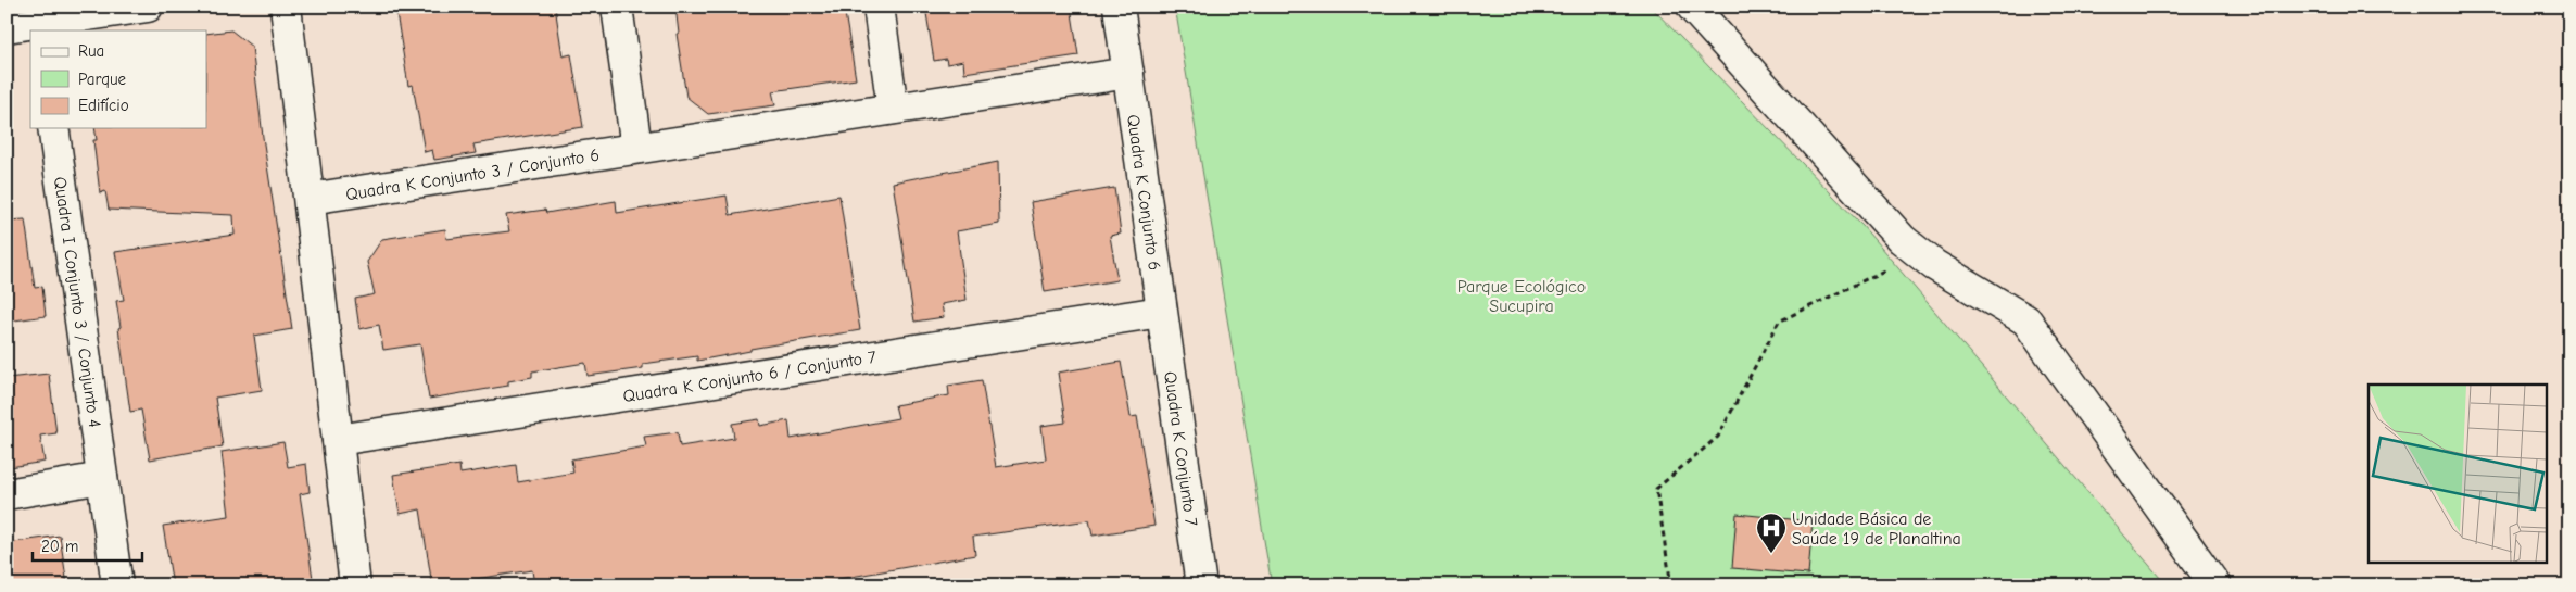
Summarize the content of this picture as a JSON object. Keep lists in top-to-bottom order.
{
  "streets": {
    "street": [
      "Quadra K Conjunto 3 / Conjunto 6",
      "Quadra K Conjunto 6",
      "Quadra I Conjunto 3 / Conjunto 4",
      "Quadra K Conjunto 6 / Conjunto 7",
      "Quadra K Conjunto 7"
    ]
  },
  "crossings": [
    ["Quadra K Conjunto 3 / Conjunto 6", "Quadra K Conjunto 6"],
    ["Quadra K Conjunto 6", "Quadra K Conjunto 6 / Conjunto 7"],
    ["Quadra K Conjunto 6", "Quadra K Conjunto 7"],
    ["Quadra K Conjunto 6 / Conjunto 7", "Quadra K Conjunto 7"]
  ],
  "parks": ["Parque Ecológico Sucupira"],
  "places": {
    "hospital": ["Unidade Básica de Saúde 19 de Planaltina"]
  },
  "legend": ["Rua", "Parque", "Edifício"],
  "scale_bar": "20 m"
}
